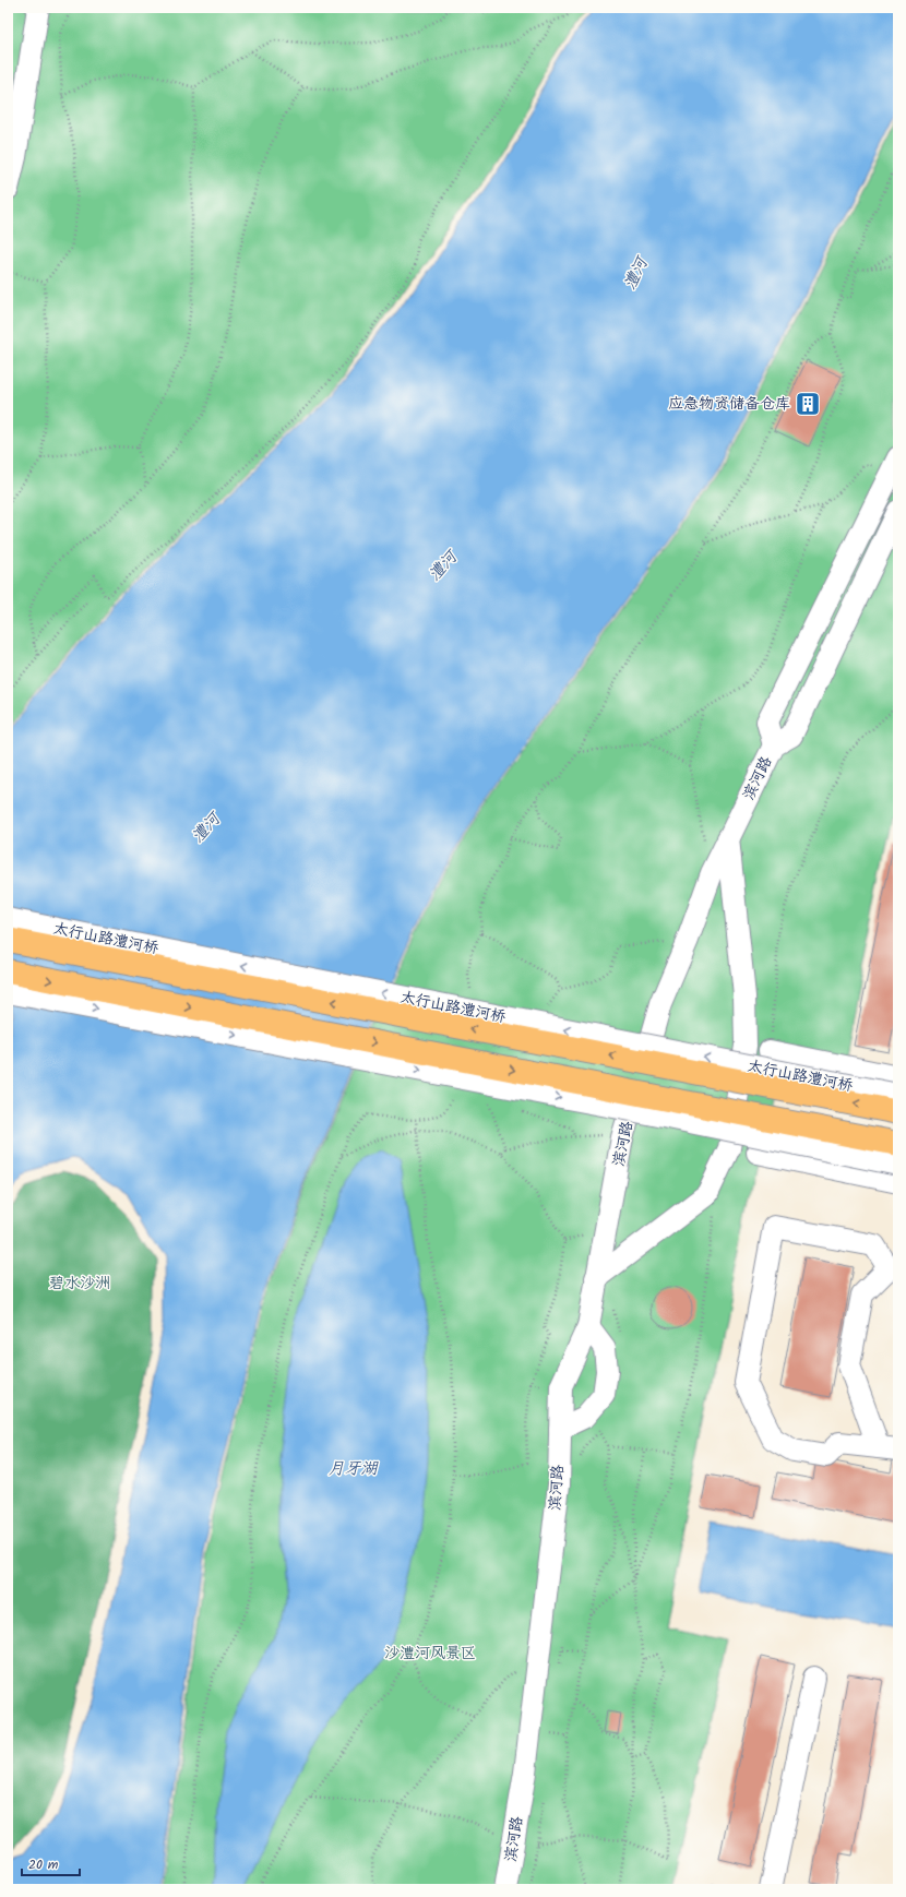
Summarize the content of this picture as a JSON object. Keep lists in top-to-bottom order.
{
  "streets": {
    "main road": ["太行山路澧河桥"],
    "street": ["滨河路"]
  },
  "crossings": [
    ["滨河路", "太行山路澧河桥"]
  ],
  "water": ["澧河", "月牙湖"],
  "parks": ["碧水沙洲", "沙澧河风景区"],
  "places": {
    "building": ["应急物资储备仓库"]
  },
  "scale_bar": "20 m"
}
